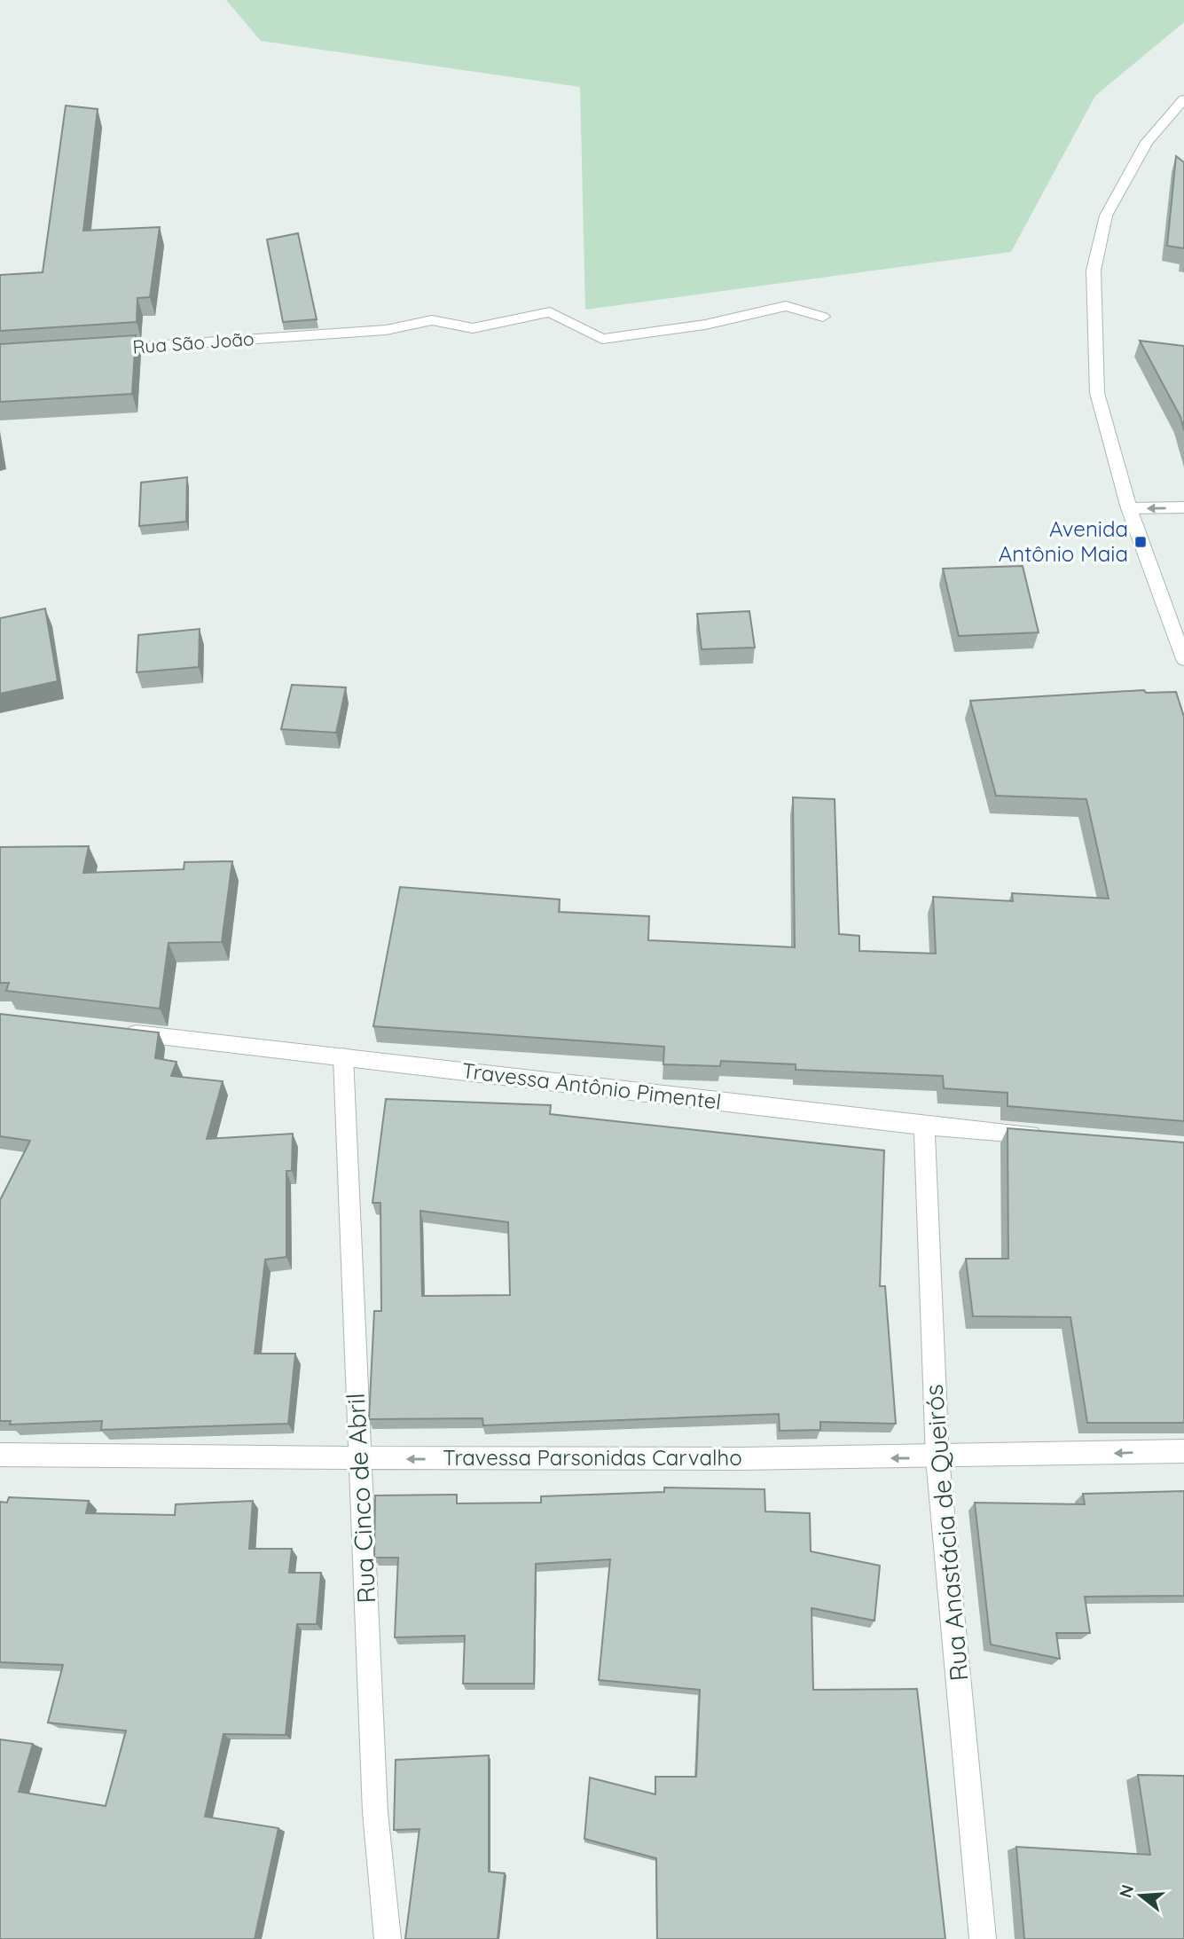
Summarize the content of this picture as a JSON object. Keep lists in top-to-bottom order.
{
  "streets": {
    "street": [
      "Rua São João",
      "Travessa Antônio Pimentel",
      "Travessa Parsonidas Carvalho",
      "Rua Cinco de Abril",
      "Rua Anastácia de Queirós"
    ]
  },
  "crossings": [
    ["Travessa Antônio Pimentel", "Rua Cinco de Abril"],
    ["Travessa Antônio Pimentel", "Rua Anastácia de Queirós"],
    ["Travessa Parsonidas Carvalho", "Rua Cinco de Abril"],
    ["Travessa Parsonidas Carvalho", "Rua Anastácia de Queirós"]
  ],
  "one_way": ["Travessa Parsonidas Carvalho"],
  "places": {
    "transit": ["Avenida Antônio Maia"]
  },
  "north": "left"
}
